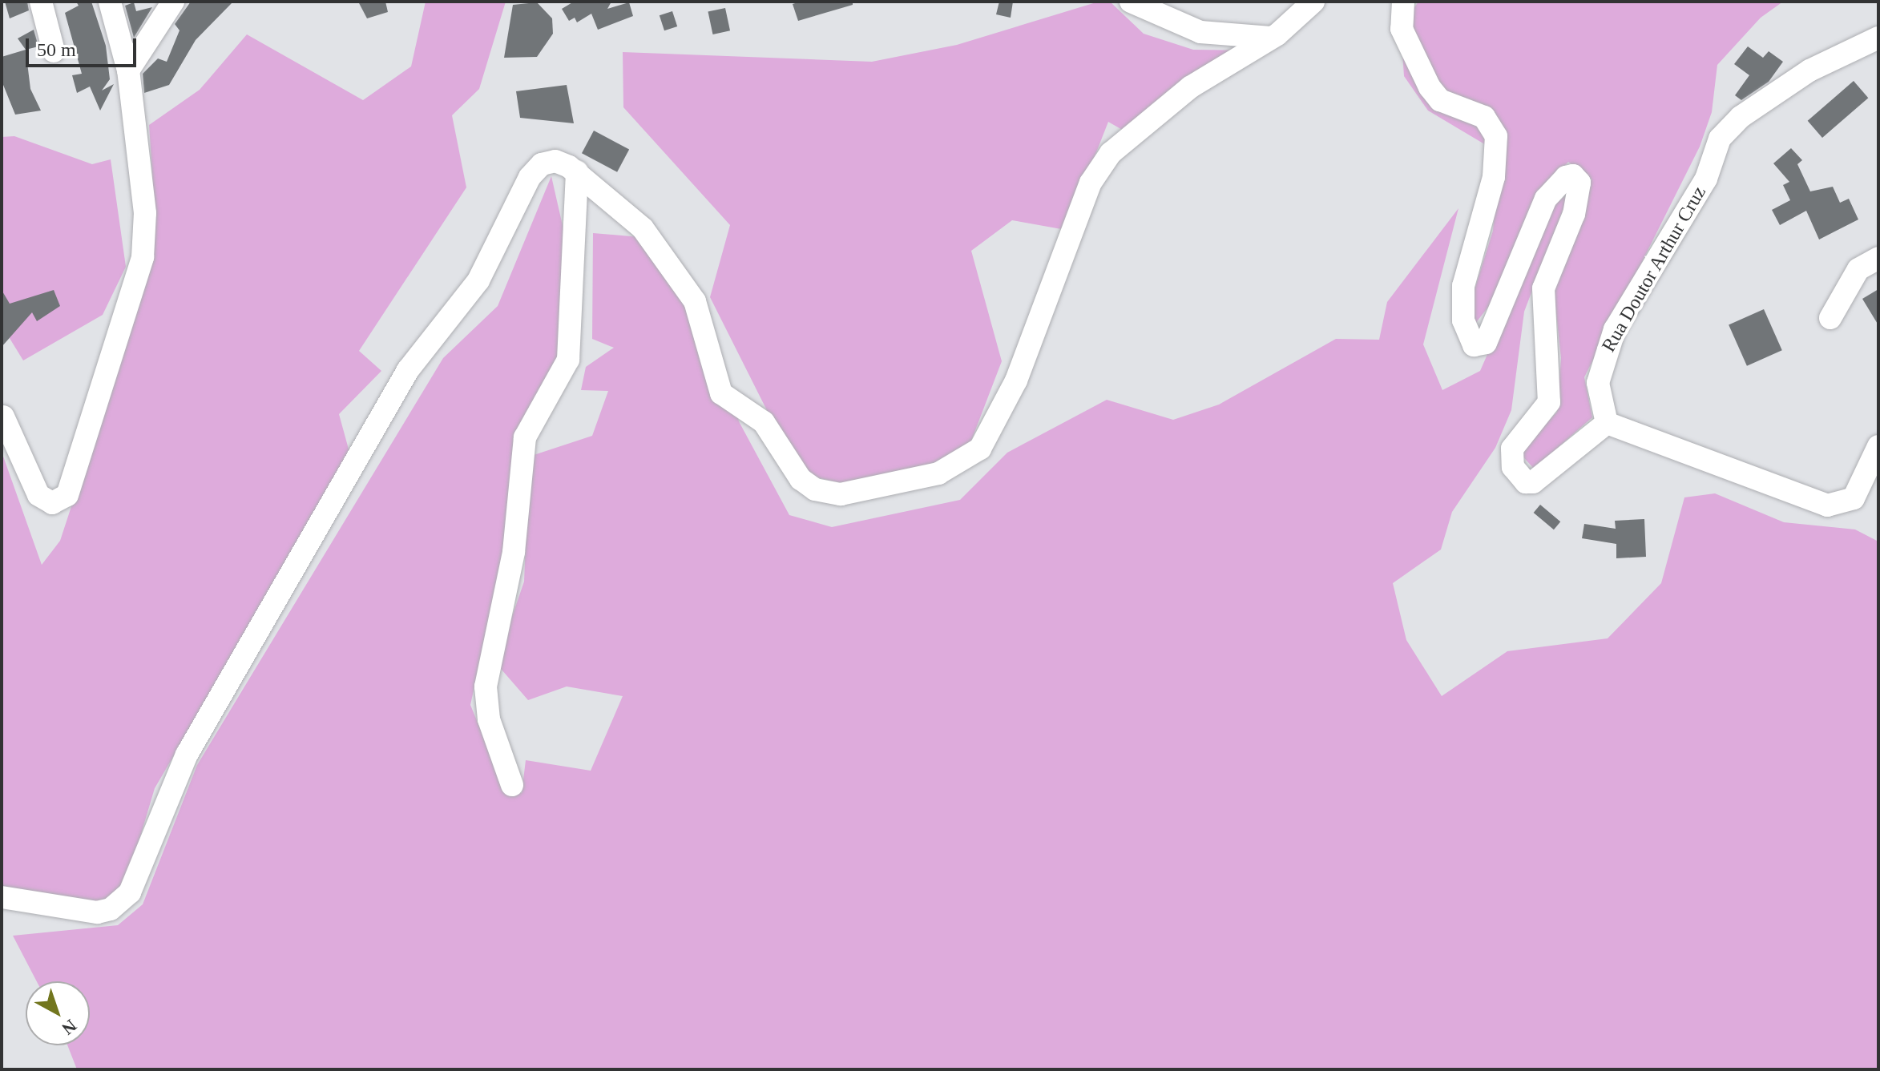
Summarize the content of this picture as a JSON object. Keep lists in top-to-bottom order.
{
  "streets": {
    "street": ["Rua Doutor Arthur Cruz"]
  },
  "scale_bar": "50 m",
  "north": "bottom right"
}
